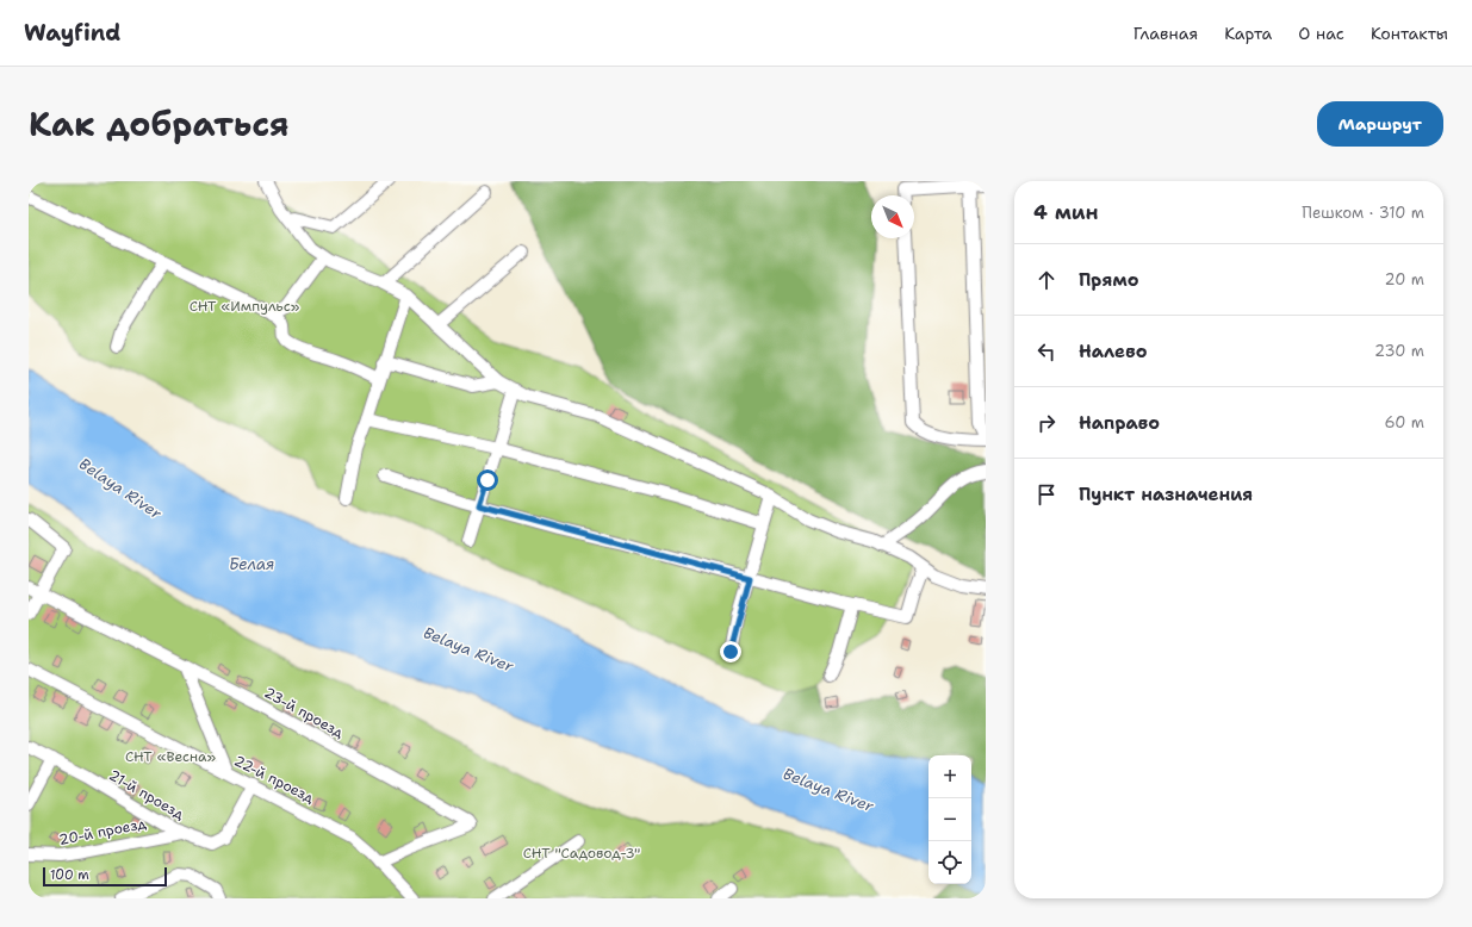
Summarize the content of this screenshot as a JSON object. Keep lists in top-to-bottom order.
{
  "streets": {
    "street": [
      "23-й проезд",
      "22-й проезд",
      "21-й проезд",
      "20-й проезд"
    ]
  },
  "crossings": [
    ["23-й проезд", "22-й проезд"],
    ["22-й проезд", "21-й проезд"],
    ["21-й проезд", "20-й проезд"]
  ],
  "water": ["Belaya River", "Белая"],
  "parks": ["СНТ «Импульс»", "СНТ «Весна»", "СНТ \"Садовод-3\""],
  "scale_bar": "100 m",
  "north": "bottom right",
  "page": {
    "header": "Wayfind",
    "nav": [
      "Главная",
      "Карта",
      "О нас",
      "Контакты"
    ],
    "title": "Как добраться",
    "buttons": "Маршрут",
    "heading": ["4 мин", "Пешком · 310 m"],
    "list": [
      ["Прямо", "20 m"],
      ["Налево", "230 m"],
      ["Направо", "60 m"],
      "Пункт назначения"
    ],
    "map_buttons": ["+", "−"],
    "scale": "100 m"
  }
}
